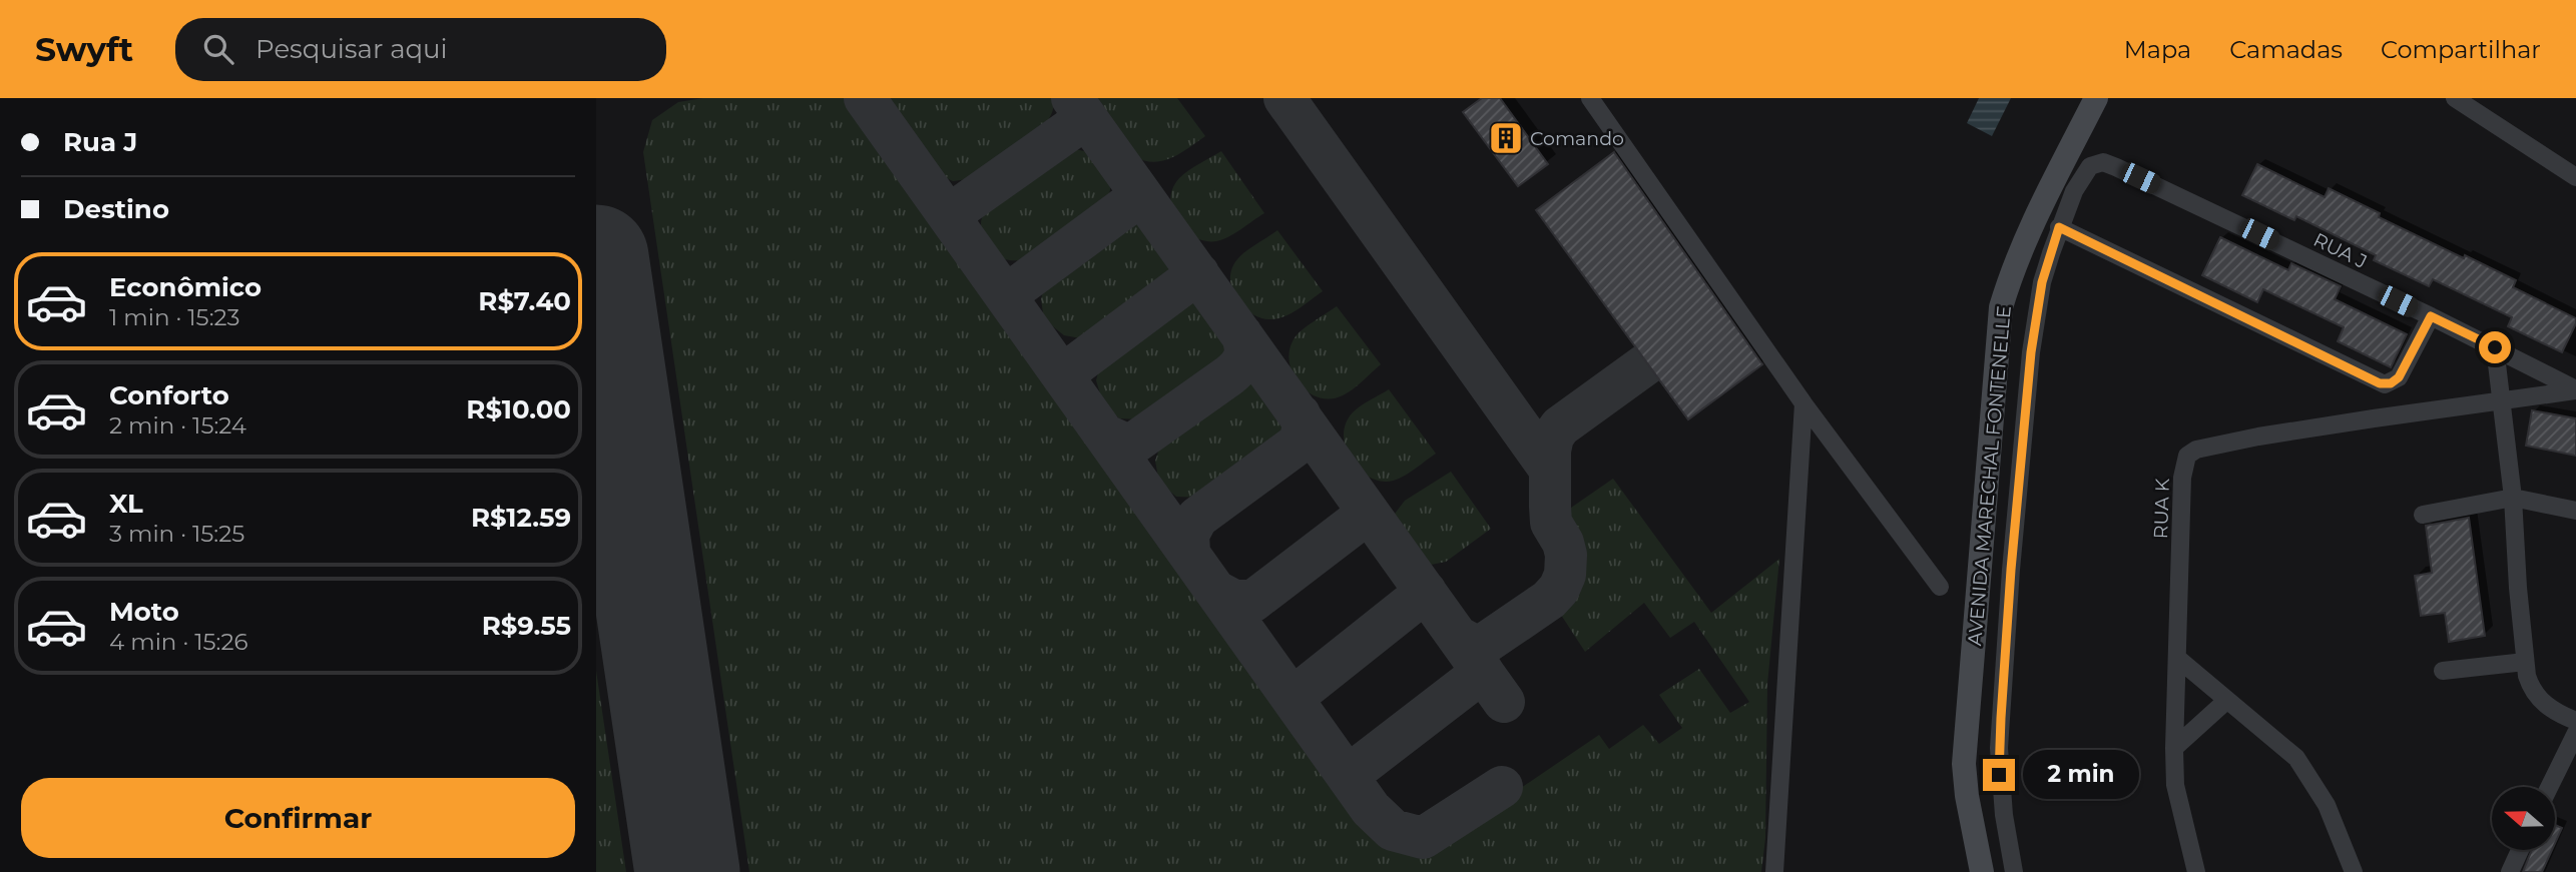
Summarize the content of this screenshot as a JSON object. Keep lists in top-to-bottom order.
{
  "streets": {
    "main road": ["AVENIDA MARECHAL FONTENELLE"],
    "street": ["RUA J", "RUA K"]
  },
  "crossings": [
    ["RUA J", "RUA K"]
  ],
  "places": {
    "building": ["Comando"]
  },
  "north": "left",
  "page": {
    "header": "Swyft",
    "search": "Pesquisar aqui",
    "nav": ["Mapa", "Camadas", "Compartilhar"],
    "banner": ["Rua J", "Destino"],
    "list": [
      {
        "name": "Econômico",
        "note": "1 min · 15:23",
        "value": "R$7.40"
      },
      {
        "name": "Conforto",
        "note": "2 min · 15:24",
        "value": "R$10.00"
      },
      {
        "name": "XL",
        "note": "3 min · 15:25",
        "value": "R$12.59"
      },
      {
        "name": "Moto",
        "note": "4 min · 15:26",
        "value": "R$9.55"
      }
    ],
    "bubble": "2 min",
    "buttons": "Confirmar"
  }
}
